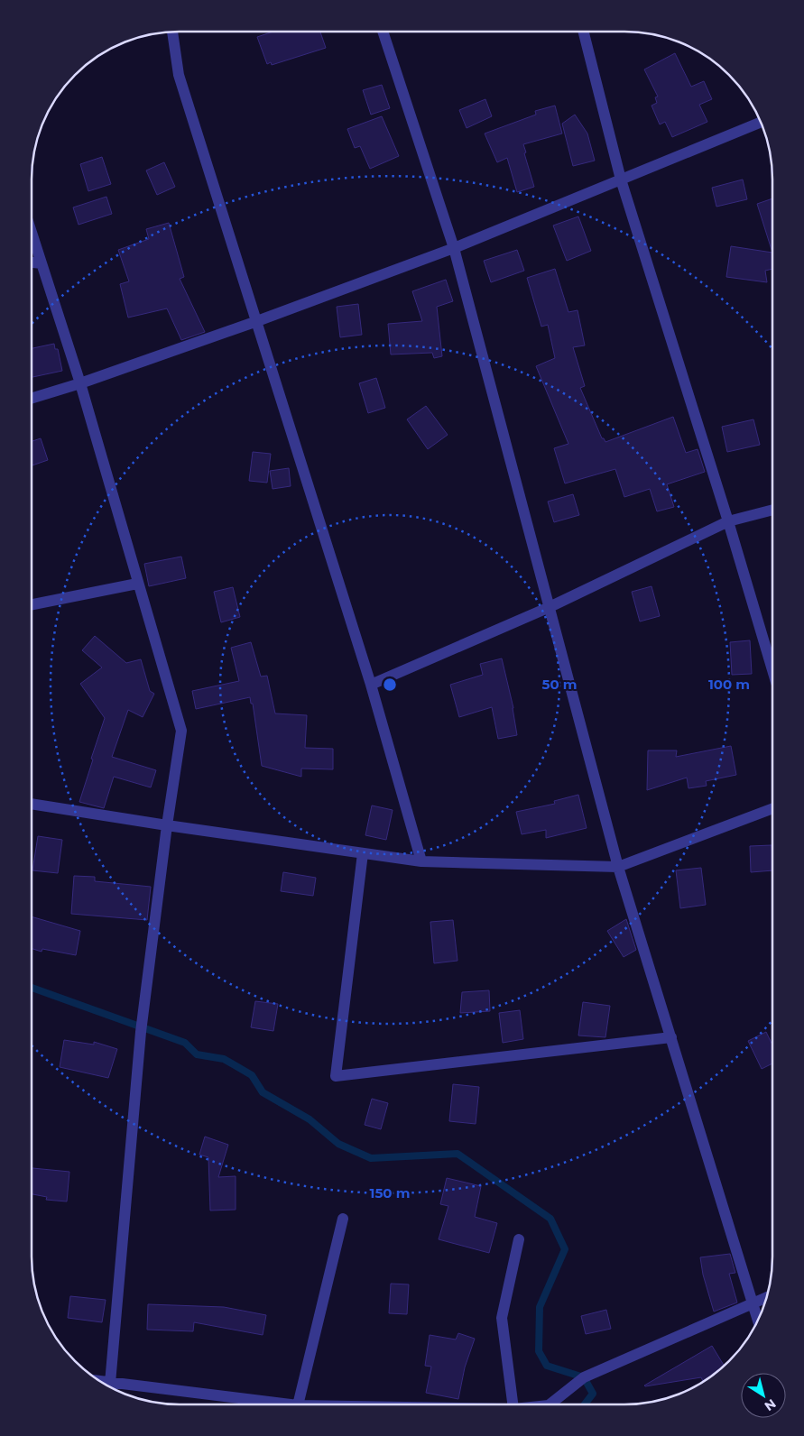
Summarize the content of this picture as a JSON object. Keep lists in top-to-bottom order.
{
  "north": "bottom right",
  "rings": ["50 m", "100 m", "150 m"]
}
